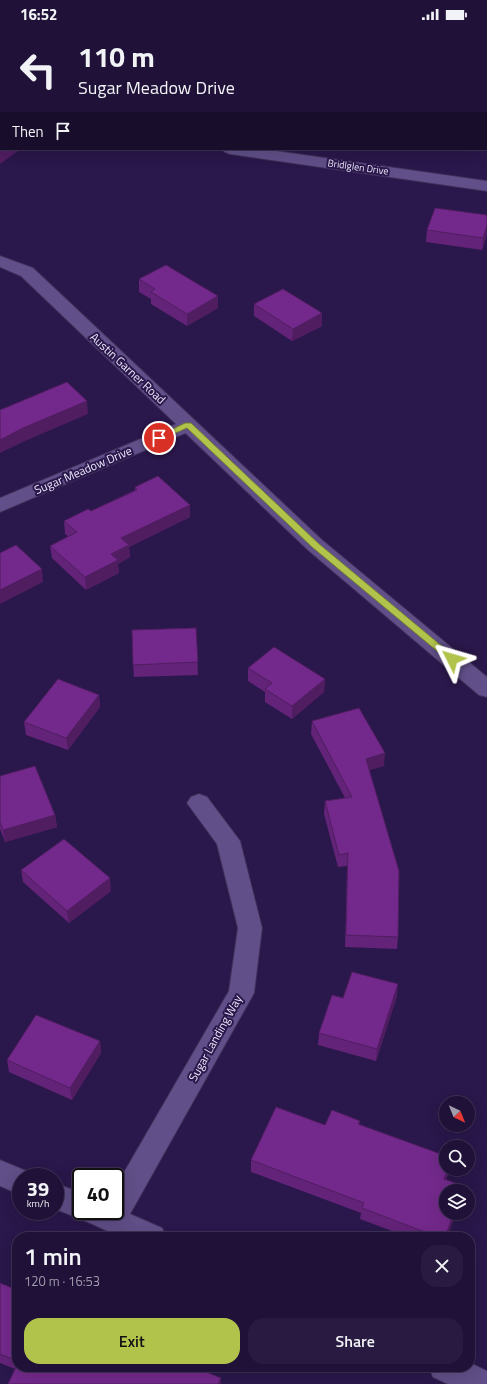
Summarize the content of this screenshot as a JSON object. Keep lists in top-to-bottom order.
{
  "streets": {
    "street": [
      "Bridlglen Drive",
      "Austin Garner Road",
      "Sugar Meadow Drive",
      "Sugar Landing Way"
    ]
  },
  "crossings": [
    ["Austin Garner Road", "Sugar Meadow Drive"]
  ],
  "north": "bottom right",
  "page": {
    "status": "16:52",
    "turn": ["110 m", "Sugar Meadow Drive"],
    "then": "Then",
    "speed": "39 km/h",
    "limit": "40",
    "heading": ["1 min", "120 m · 16:53"],
    "buttons": ["Exit", "Share"]
  }
}
